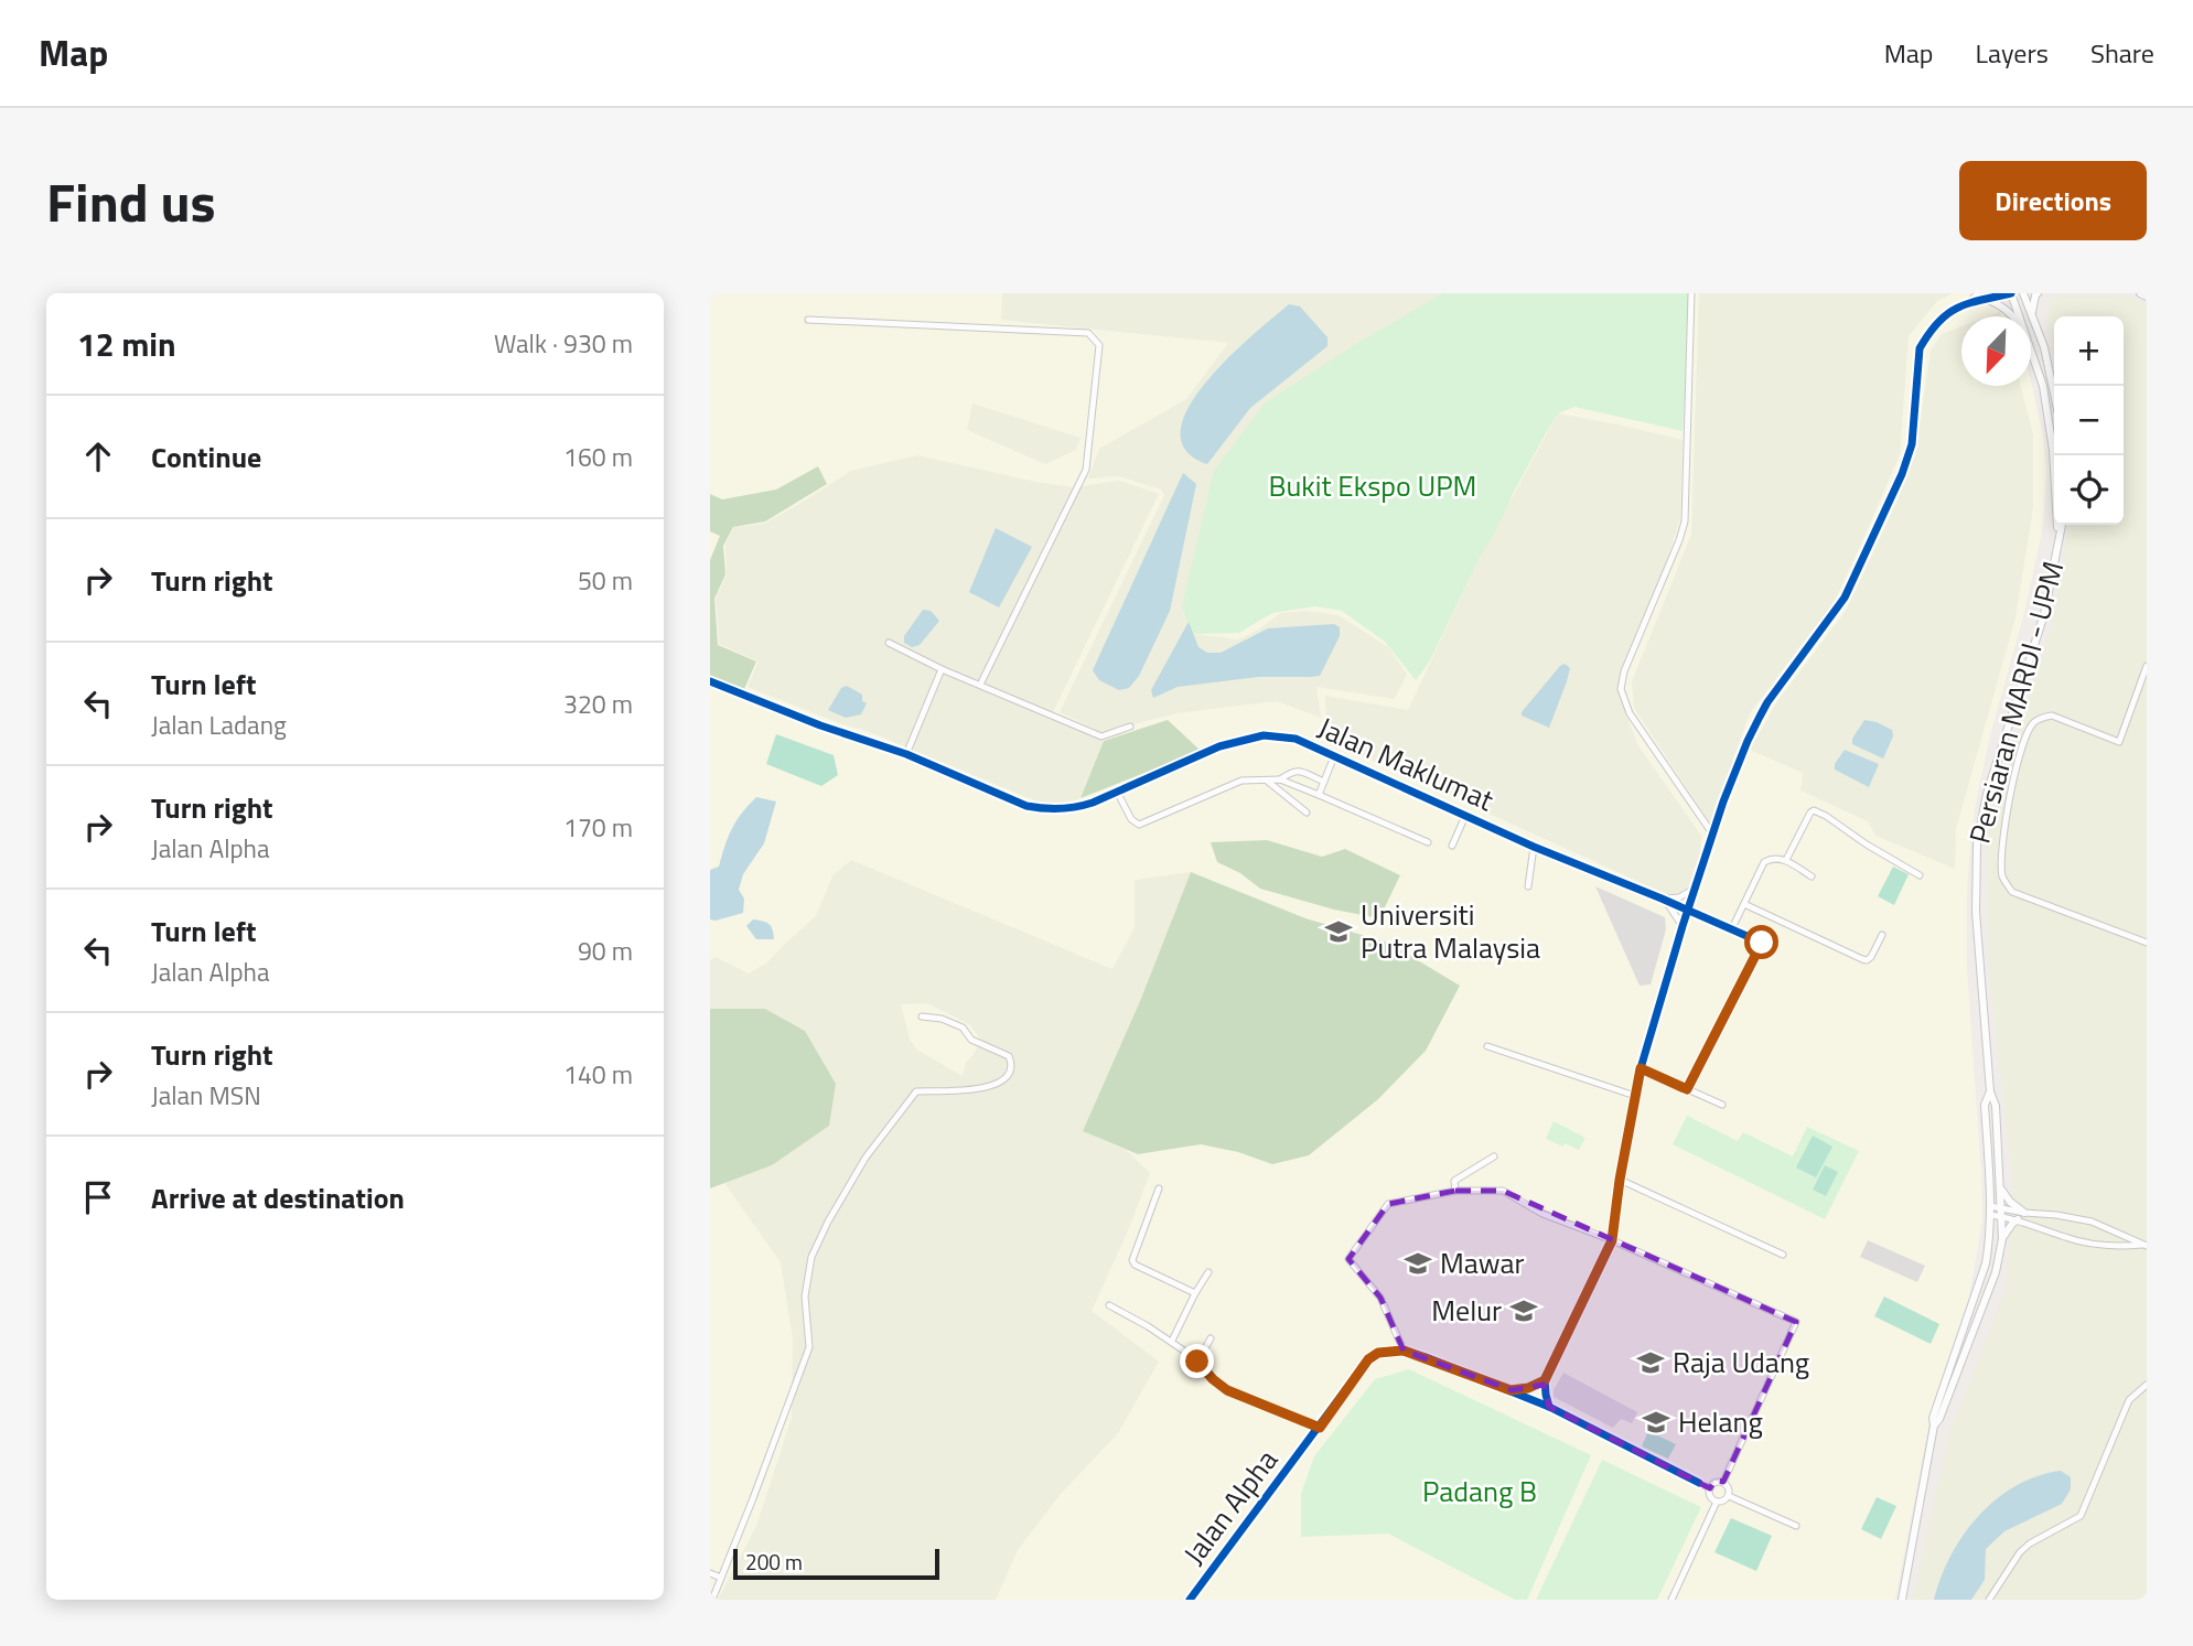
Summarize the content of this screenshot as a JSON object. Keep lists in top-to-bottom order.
{
  "streets": {
    "street": ["Persiaran MARDI - UPM", "Jalan Maklumat", "Jalan Alpha"]
  },
  "parks": ["Bukit Ekspo UPM", "Padang B"],
  "places": {
    "school or university": [
      "Universiti Putra Malaysia",
      "Mawar",
      "Melur",
      "Raja Udang",
      "Helang"
    ]
  },
  "scale_bar": "200 m",
  "north": "bottom left",
  "page": {
    "header": "Map",
    "nav": ["Map", "Layers", "Share"],
    "title": "Find us",
    "buttons": "Directions",
    "heading": ["12 min", "Walk · 930 m"],
    "map_buttons": ["+", "−"],
    "list": [
      ["Continue", "160 m"],
      ["Turn right", "50 m"],
      ["Turn left", "Jalan Ladang", "320 m"],
      ["Turn right", "Jalan Alpha", "170 m"],
      ["Turn left", "Jalan Alpha", "90 m"],
      ["Turn right", "Jalan MSN", "140 m"],
      "Arrive at destination"
    ],
    "scale": "200 m"
  }
}
